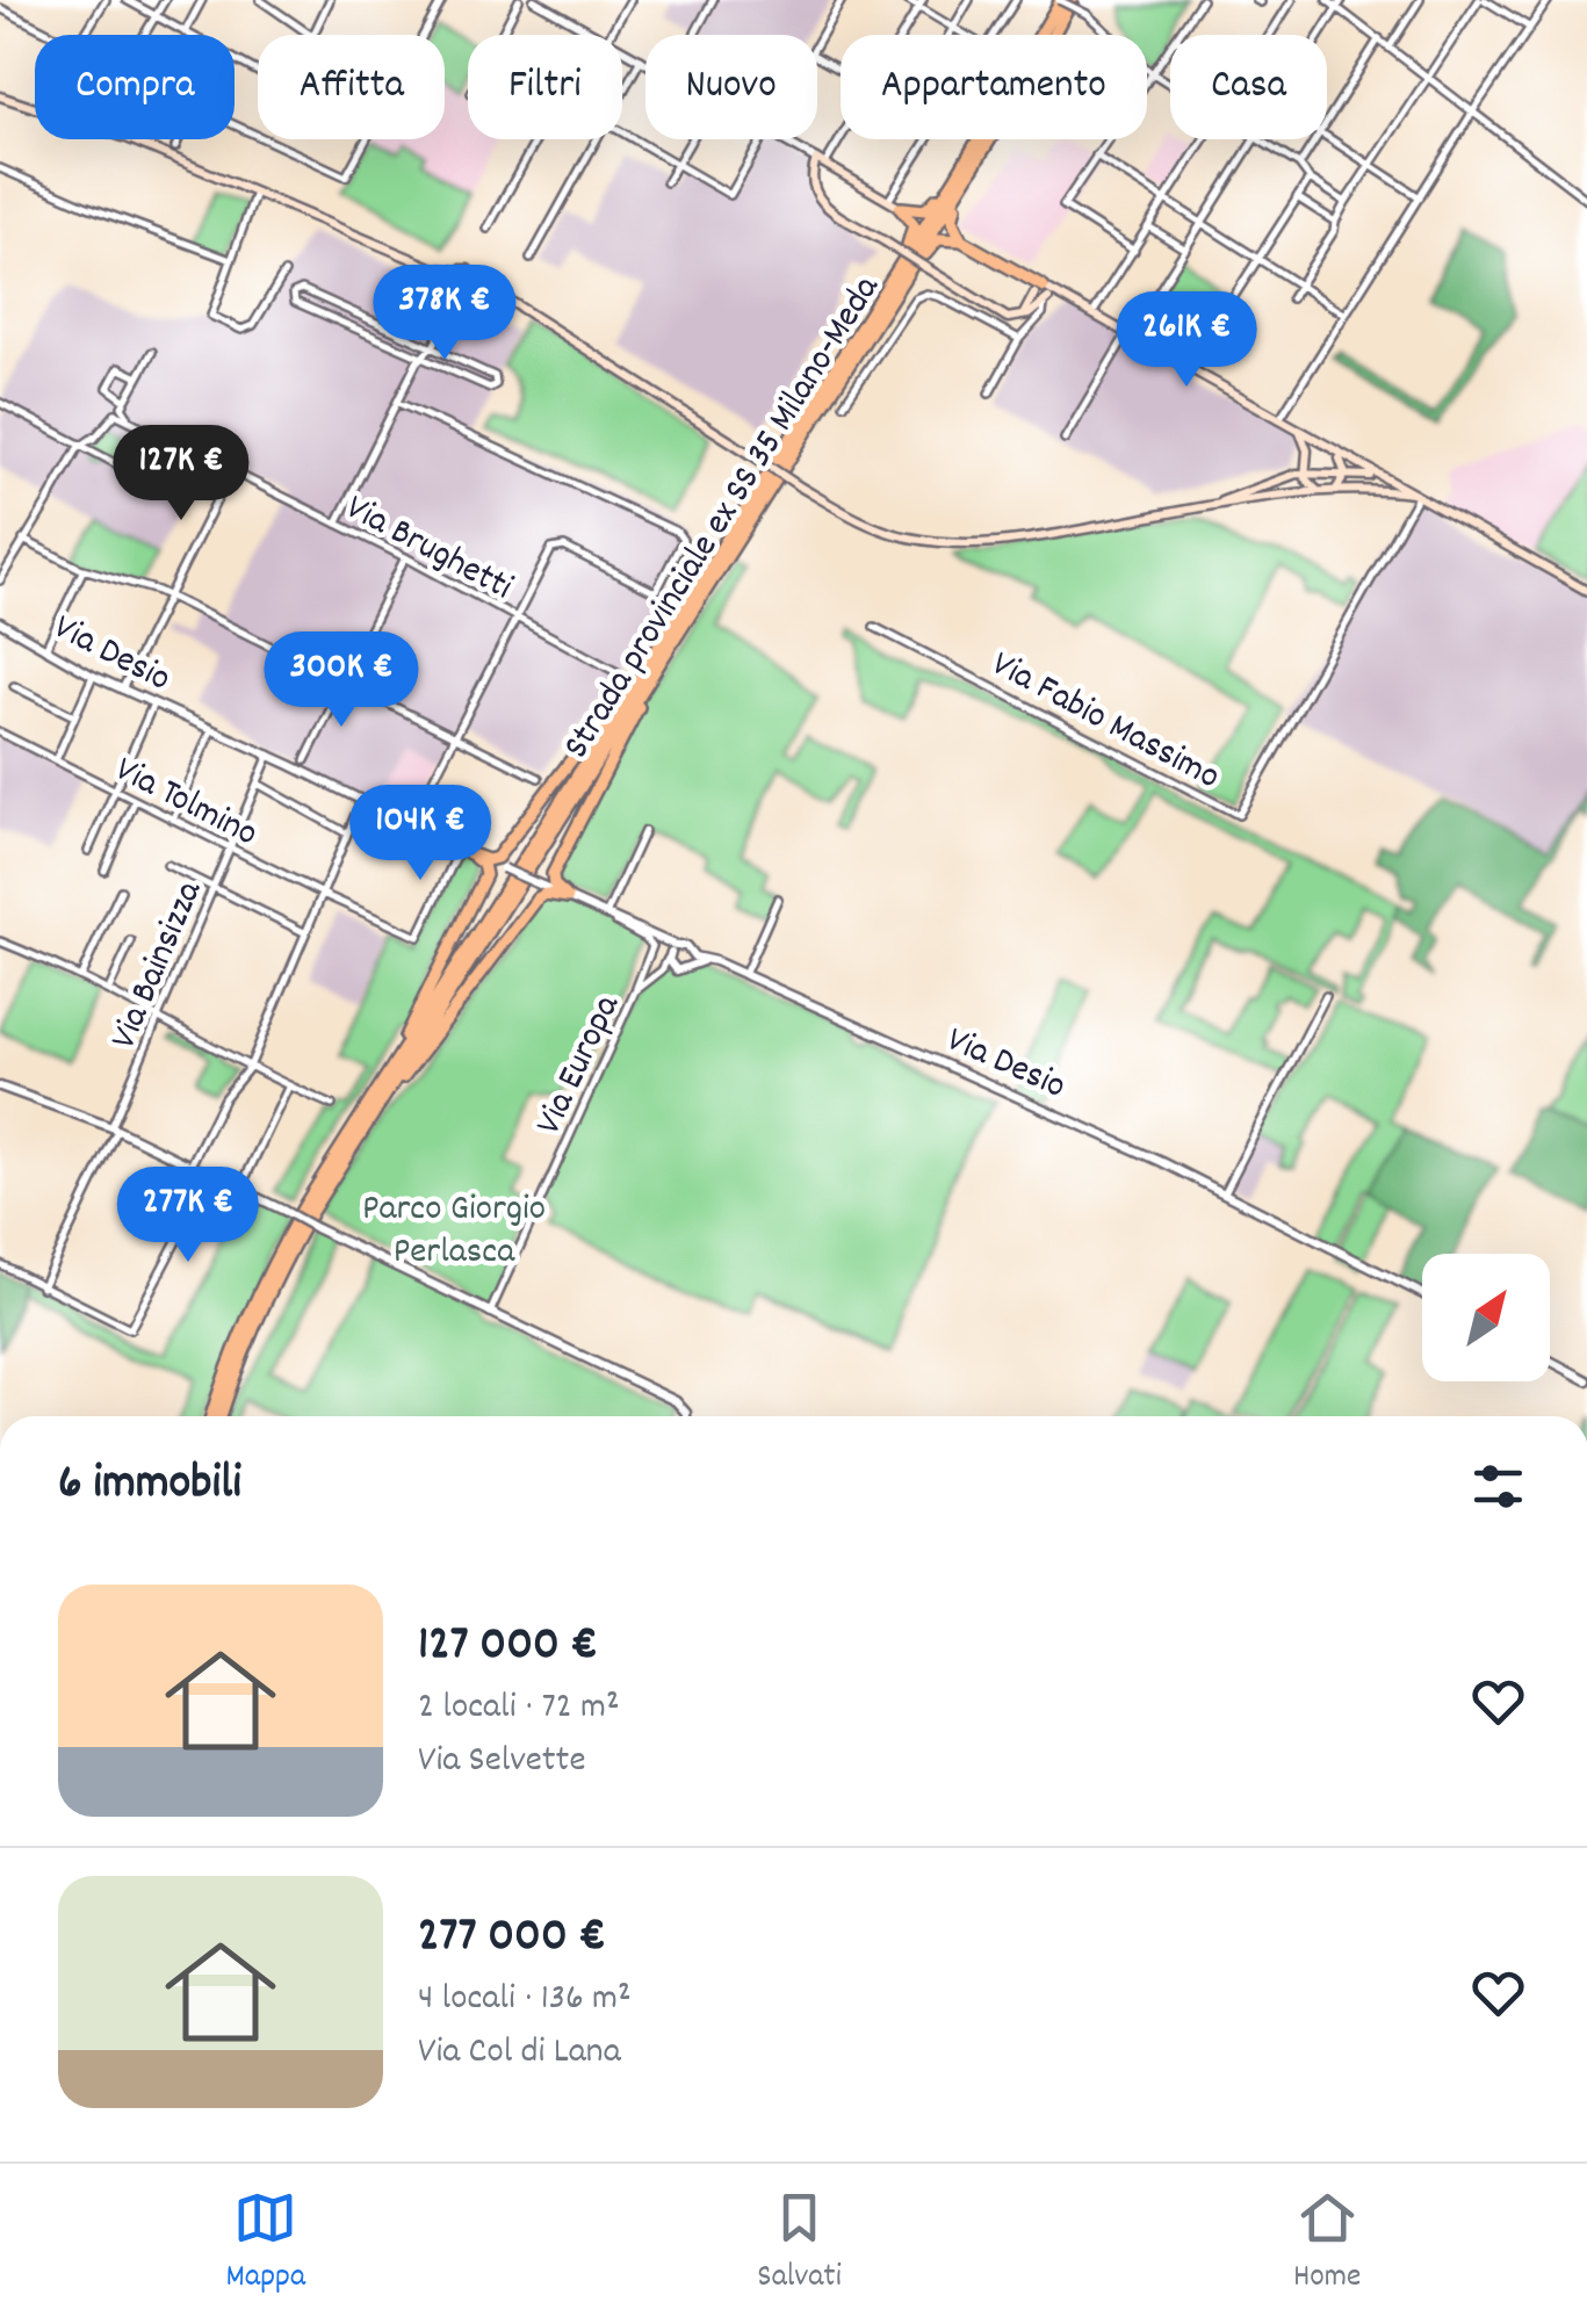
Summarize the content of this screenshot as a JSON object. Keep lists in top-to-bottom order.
{
  "streets": {
    "highway": ["Strada provinciale ex SS 35 Milano-Meda"],
    "street": [
      "Via Brughetti",
      "Via Desio",
      "Via Fabio Massimo",
      "Via Tolmino",
      "Via Bainsizza",
      "Via Europa"
    ]
  },
  "crossings": [
    ["Via Desio", "Via Bainsizza"],
    ["Via Tolmino", "Via Bainsizza"]
  ],
  "parks": ["Parco Giorgio Perlasca"],
  "north": "top right",
  "page": {
    "chip": [
      "Compra",
      "Affitta",
      "Filtri",
      "Nuovo",
      "Appartamento",
      "Casa"
    ],
    "price": [
      "378K €",
      "261K €",
      "127K €",
      "300K €",
      "104K €",
      "277K €"
    ],
    "heading": "6 immobili",
    "list": [
      {
        "name": "127 000 €",
        "note": "2 locali · 72 m² · Via Selvette"
      },
      {
        "name": "277 000 €",
        "note": "4 locali · 136 m² · Via Col di Lana"
      }
    ],
    "tabs": ["Mappa", "Salvati", "Home"]
  }
}
